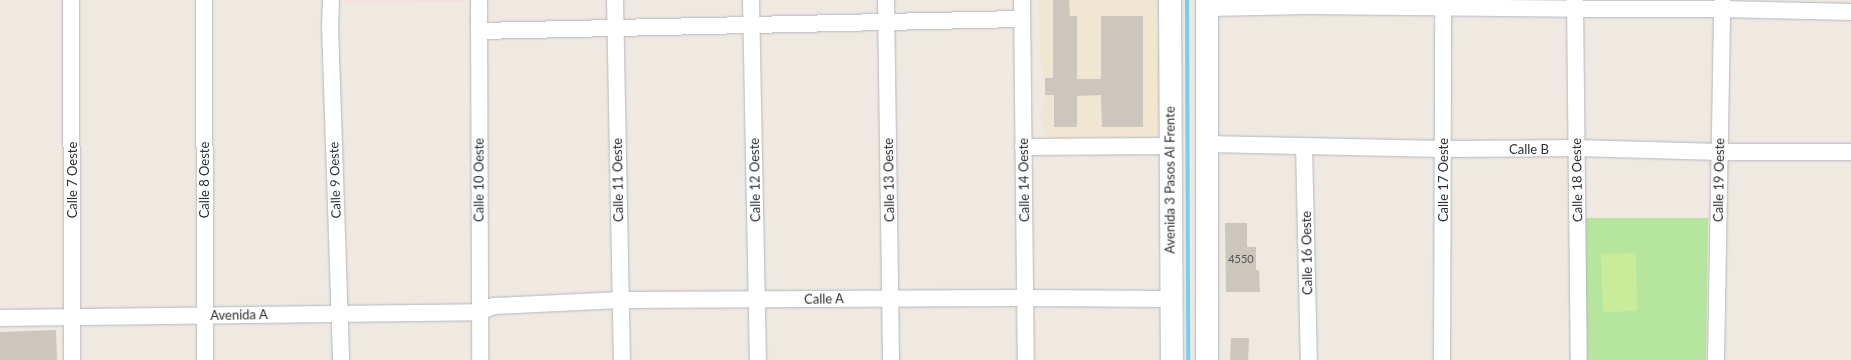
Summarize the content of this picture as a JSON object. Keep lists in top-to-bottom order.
{
  "streets": {
    "main road": ["Avenida 3 Pasos Al Frente"],
    "street": [
      "Calle B",
      "Calle 7 Oeste",
      "Calle 8 Oeste",
      "Calle 9 Oeste",
      "Calle 10 Oeste",
      "Calle 11 Oeste",
      "Calle 12 Oeste",
      "Calle 13 Oeste",
      "Calle 14 Oeste",
      "Calle 17 Oeste",
      "Calle 18 Oeste",
      "Calle 19 Oeste",
      "Calle 16 Oeste",
      "Calle A",
      "Avenida A"
    ]
  },
  "crossings": [
    ["Calle B", "Calle 17 Oeste"],
    ["Calle B", "Calle 18 Oeste"],
    ["Calle B", "Calle 19 Oeste"],
    ["Calle B", "Calle 16 Oeste"],
    ["Calle 7 Oeste", "Avenida A"],
    ["Calle 8 Oeste", "Avenida A"],
    ["Calle 9 Oeste", "Avenida A"],
    ["Calle 10 Oeste", "Calle A"],
    ["Calle 10 Oeste", "Avenida A"],
    ["Calle 11 Oeste", "Calle A"],
    ["Calle 12 Oeste", "Calle A"],
    ["Calle 13 Oeste", "Calle A"],
    ["Calle 14 Oeste", "Calle A"],
    ["Avenida 3 Pasos Al Frente", "Calle A"],
    ["Calle A", "Avenida A"]
  ],
  "house_numbers": ["4550"]
}
